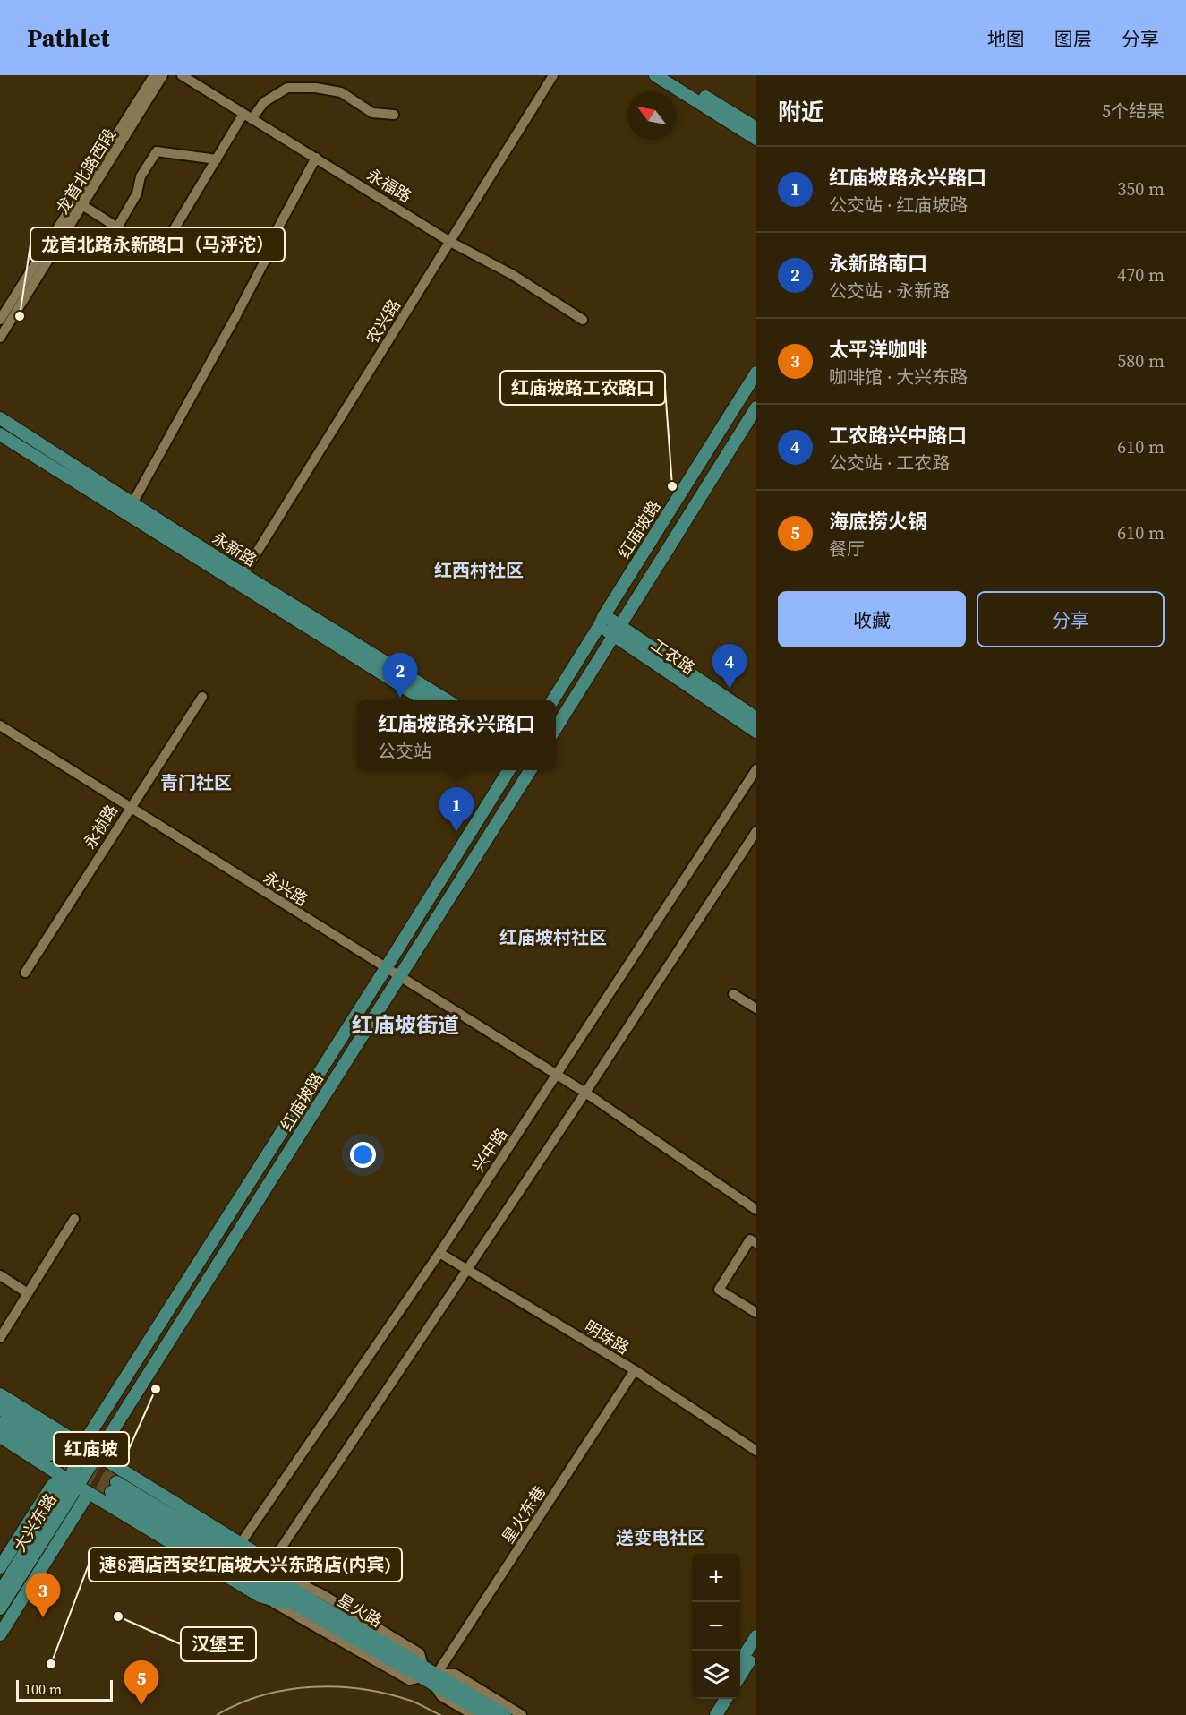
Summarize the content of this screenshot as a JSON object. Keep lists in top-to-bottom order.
{
  "streets": {
    "main road": [
      "红庙坡路",
      "永新路",
      "工农路",
      "大兴东路",
      "星火路"
    ],
    "street": [
      "龙首北路西段",
      "永福路",
      "农兴路",
      "永祯路",
      "永兴路",
      "兴中路",
      "明珠路",
      "星火东巷"
    ]
  },
  "crossings": [
    ["永福路", "农兴路"],
    ["农兴路", "永新路"],
    ["红庙坡路", "工农路"],
    ["红庙坡路", "永兴路"],
    ["红庙坡路", "大兴东路"],
    ["永祯路", "永兴路"],
    ["永兴路", "兴中路"],
    ["兴中路", "明珠路"],
    ["明珠路", "星火东巷"],
    ["星火东巷", "星火路"]
  ],
  "districts": [
    "红西村社区",
    "青门社区",
    "红庙坡村社区",
    "红庙坡街道",
    "送变电社区"
  ],
  "places": [
    "龙首北路永新路口（马泘沱）",
    "红庙坡路工农路口",
    "红庙坡",
    "汉堡王",
    "速8酒店西安红庙坡大兴东路店(内宾)"
  ],
  "scale_bar": "100 m",
  "north": "top left",
  "page": {
    "header": "Pathlet",
    "nav": ["地图", "图层", "分享"],
    "heading": ["附近", "5个结果"],
    "list": [
      {
        "mark": "1",
        "name": "红庙坡路永兴路口",
        "note": "公交站 · 红庙坡路",
        "value": "350 m"
      },
      {
        "mark": "2",
        "name": "永新路南口",
        "note": "公交站 · 永新路",
        "value": "470 m"
      },
      {
        "mark": "3",
        "name": "太平洋咖啡",
        "note": "咖啡馆 · 大兴东路",
        "value": "580 m"
      },
      {
        "mark": "4",
        "name": "工农路兴中路口",
        "note": "公交站 · 工农路",
        "value": "610 m"
      },
      {
        "mark": "5",
        "name": "海底捞火锅",
        "note": "餐厅",
        "value": "610 m"
      }
    ],
    "buttons": ["收藏", "分享"],
    "pins": [
      "4",
      "2",
      "1",
      "3",
      "5"
    ],
    "popup": ["红庙坡路永兴路口", "公交站"],
    "map_buttons": ["+", "−"],
    "scale": "100 m"
  }
}
